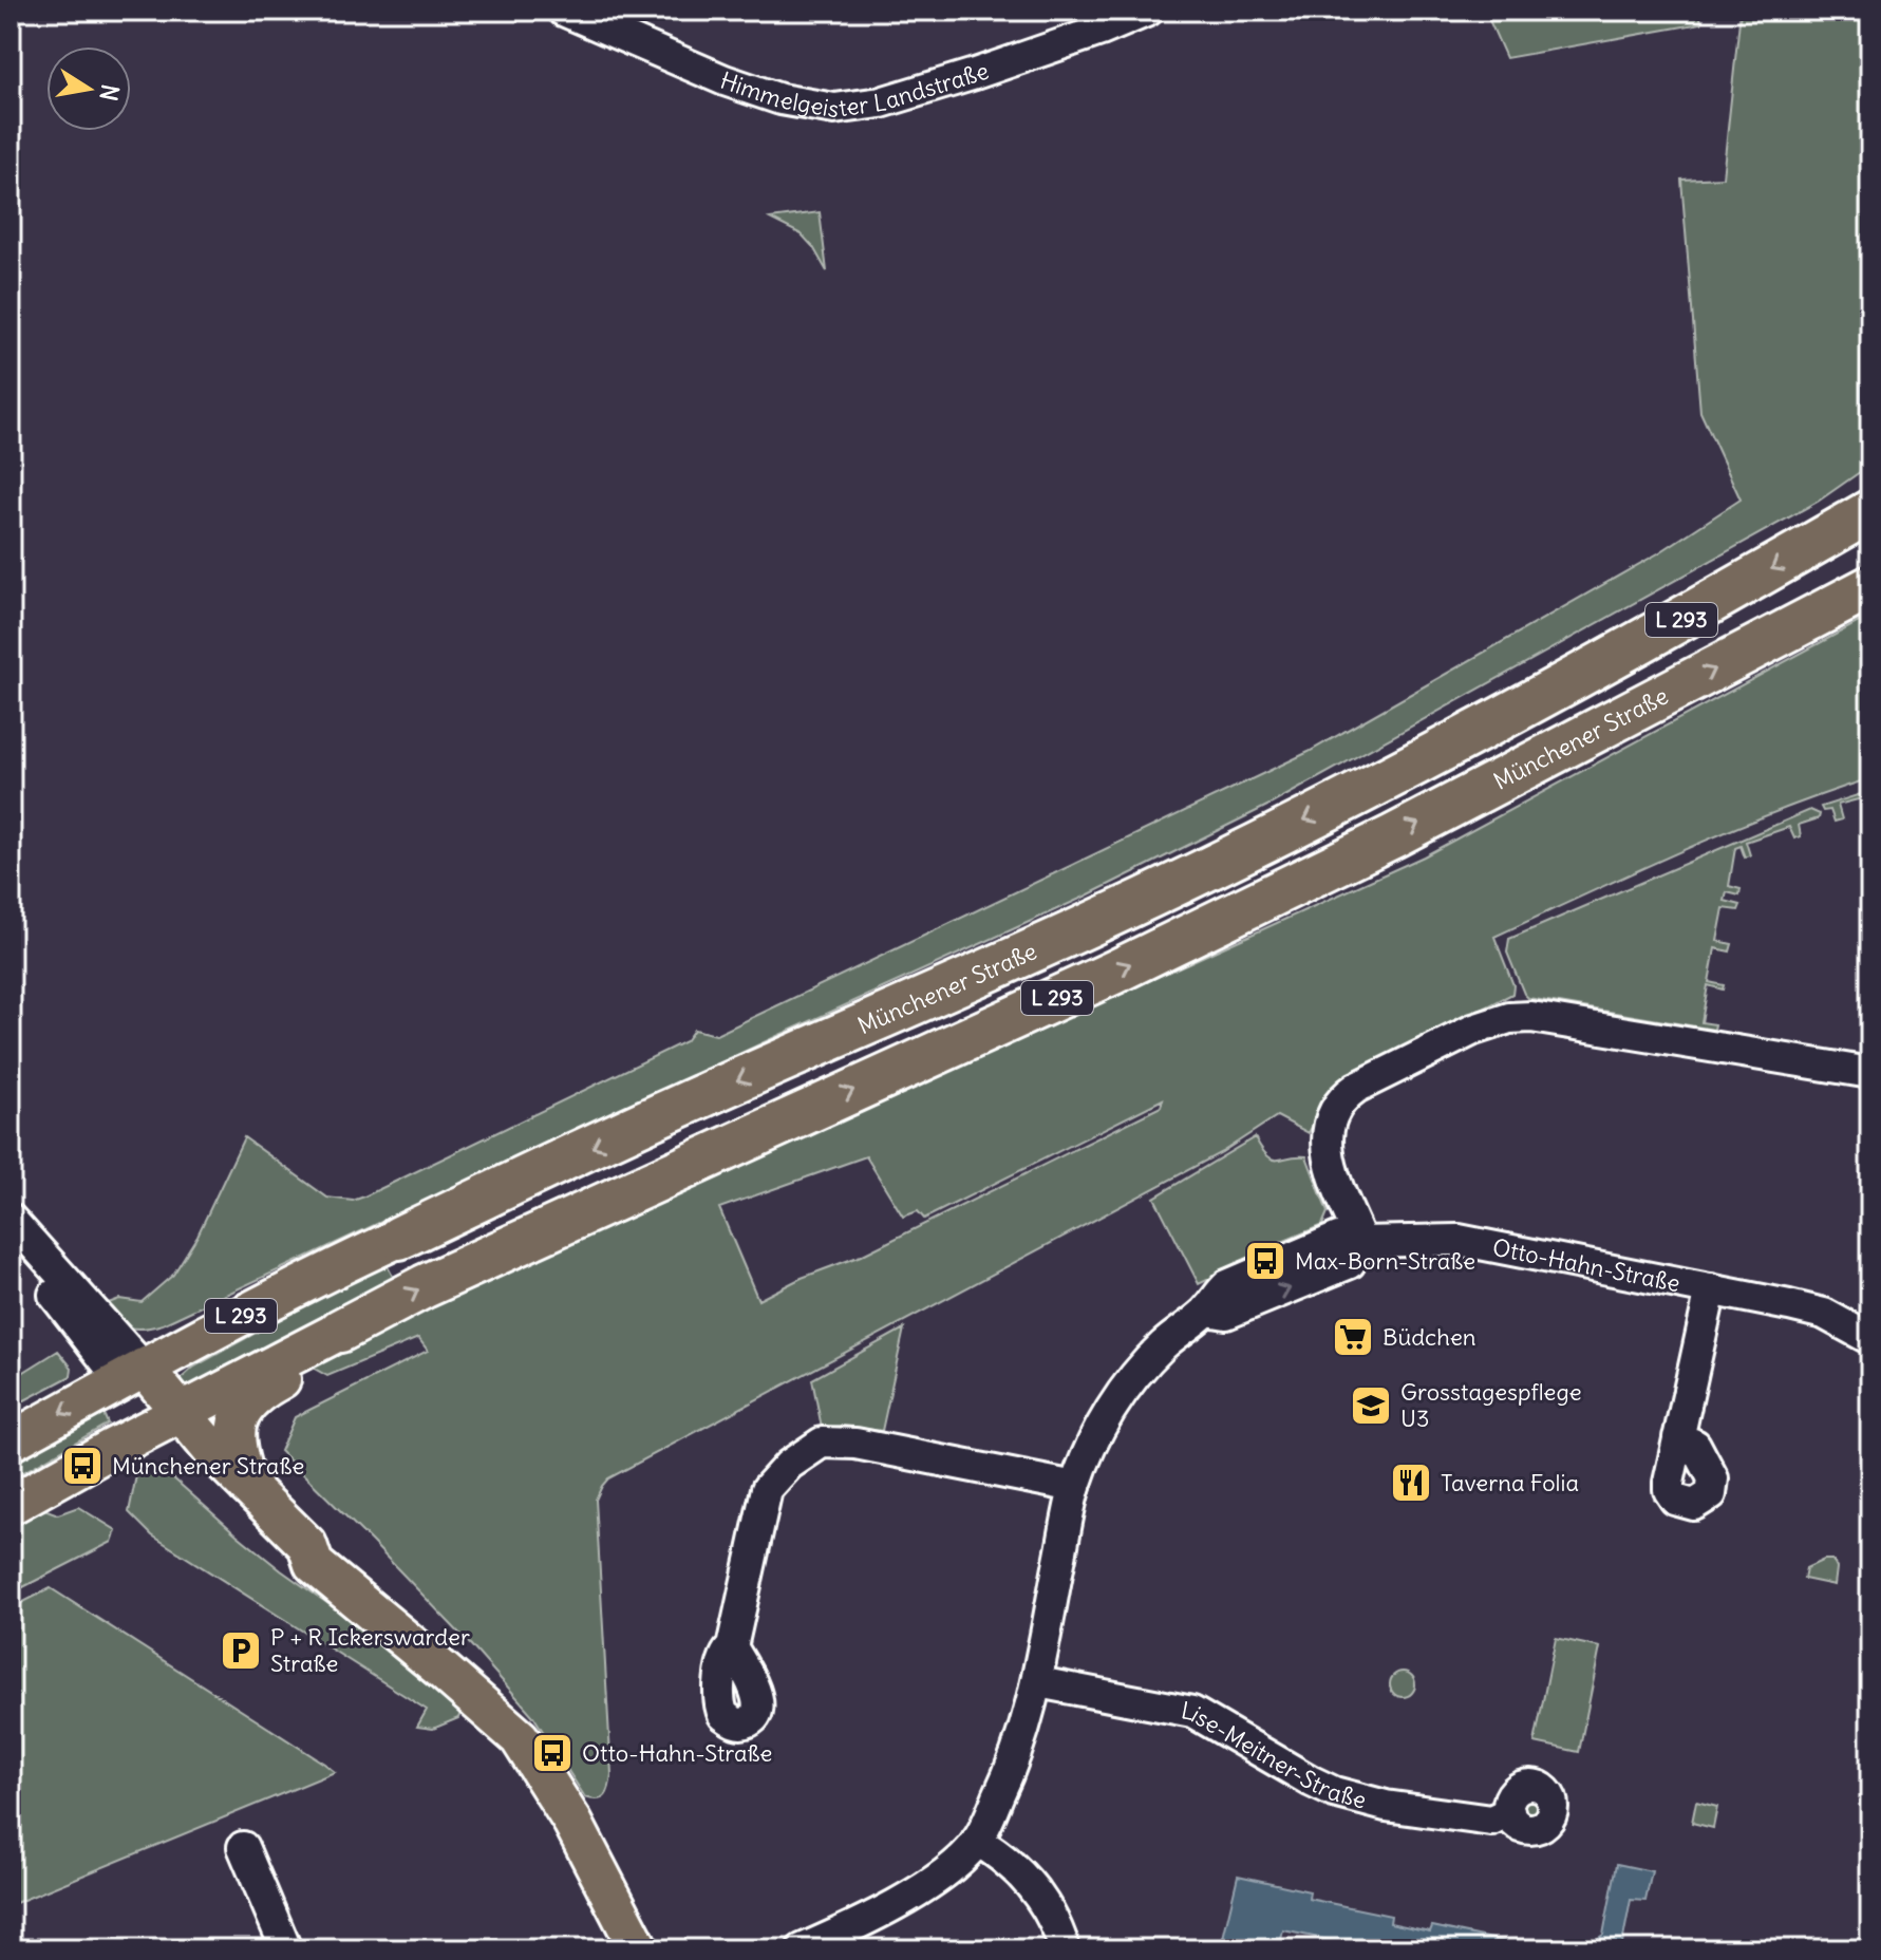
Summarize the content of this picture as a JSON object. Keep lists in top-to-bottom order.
{
  "streets": {
    "highway": ["L 293", "Münchener Straße"],
    "street": ["Himmelgeister Landstraße", "Otto-Hahn-Straße", "Lise-Meitner-Straße"]
  },
  "places": {
    "bus stop": ["Max-Born-Straße", "Münchener Straße", "Otto-Hahn-Straße"],
    "supermarket": ["Büdchen"],
    "school or university": ["Grosstagespflege U3"],
    "restaurant": ["Taverna Folia"],
    "parking": ["P + R Ickerswarder Straße"]
  },
  "north": "right"
}
